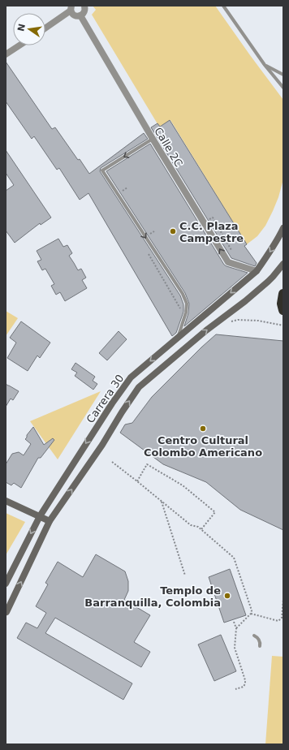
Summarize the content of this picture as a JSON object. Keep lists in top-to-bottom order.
{
  "streets": {
    "main road": ["Carrera 30"],
    "street": ["Calle 2C"]
  },
  "crossings": [
    ["Calle 2C", "Carrera 30"]
  ],
  "one_way": ["Calle 2C"],
  "places": ["C.C. Plaza Campestre", "Centro Cultural Colombo Americano", "Templo de Barranquilla, Colombia"],
  "north": "left"
}
